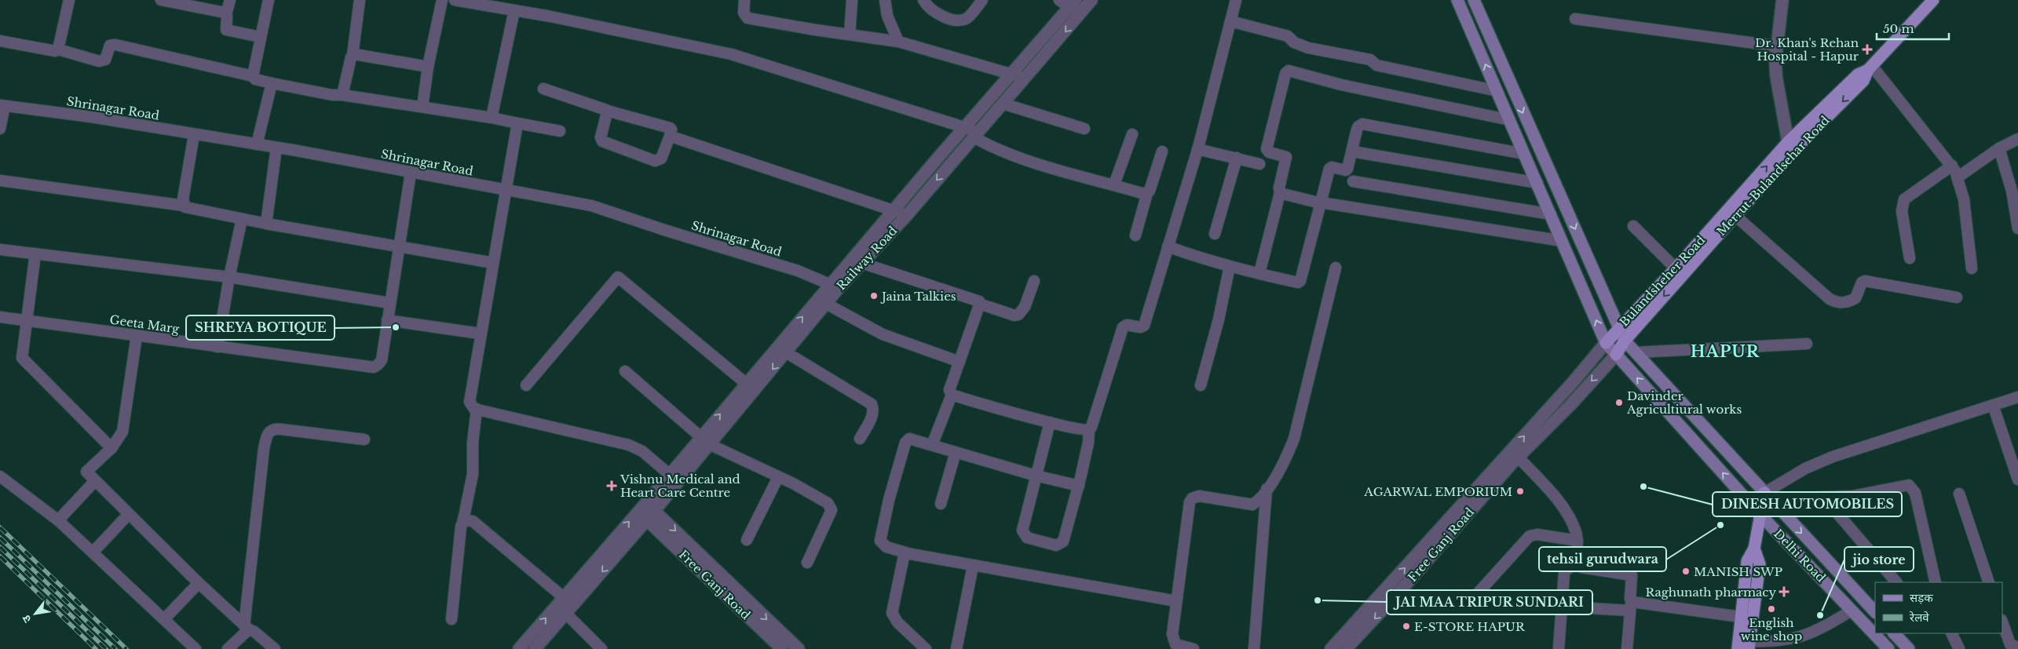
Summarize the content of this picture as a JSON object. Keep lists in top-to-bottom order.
{
  "streets": {
    "main road": ["Merrut-Bulandsehar Road", "Bulandsheher Road", "Delhi Road"],
    "street": [
      "Shrinagar Road",
      "Railway Road",
      "Geeta Marg",
      "Free Ganj Road"
    ]
  },
  "crossings": [
    ["Shrinagar Road", "Railway Road"],
    ["Merrut-Bulandsehar Road", "Bulandsheher Road"],
    ["Merrut-Bulandsehar Road", "Free Ganj Road"],
    ["Merrut-Bulandsehar Road", "Delhi Road"],
    ["Railway Road", "Free Ganj Road"],
    ["Bulandsheher Road", "Delhi Road"],
    ["Free Ganj Road", "Delhi Road"]
  ],
  "one_way": ["Merrut-Bulandsehar Road", "Bulandsheher Road"],
  "districts": ["HAPUR"],
  "places": {
    "health": ["Dr. Khan's Rehan Hospital - Hapur", "Vishnu Medical and Heart Care Centre", "Raghunath pharmacy"],
    "other": [
      "Jaina Talkies",
      "SHREYA BOTIQUE",
      "Davinder Agricultiural works",
      "DINESH AUTOMOBILES",
      "AGARWAL EMPORIUM",
      "tehsil gurudwara",
      "MANISH SWP",
      "JAI MAA TRIPUR SUNDARI",
      "English wine shop",
      "jio store",
      "E-STORE HAPUR"
    ]
  },
  "legend": ["सड़क", "रेलवे"],
  "scale_bar": "50 m",
  "north": "bottom left"
}
